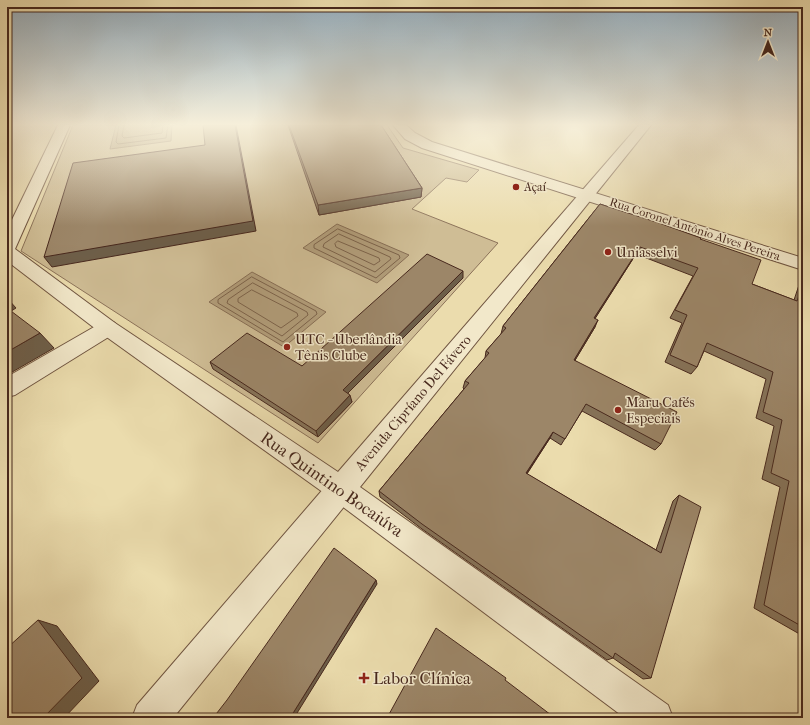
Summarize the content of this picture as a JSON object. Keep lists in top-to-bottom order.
{
  "streets": {
    "street": ["Rua Coronel Antônio Alves Pereira", "Avenida Cipríano Del Fávero", "Rua Quintino Bocaiúva"]
  },
  "crossings": [
    ["Rua Coronel Antônio Alves Pereira", "Avenida Cipríano Del Fávero"],
    ["Avenida Cipríano Del Fávero", "Rua Quintino Bocaiúva"]
  ],
  "places": {
    "other": [
      "Açaí",
      "Uniasselvi",
      "UTC - Uberlândia Tênis Clube",
      "Maru Cafés Especiais"
    ],
    "health": ["Labor Clínica"]
  },
  "north": "top"
}
